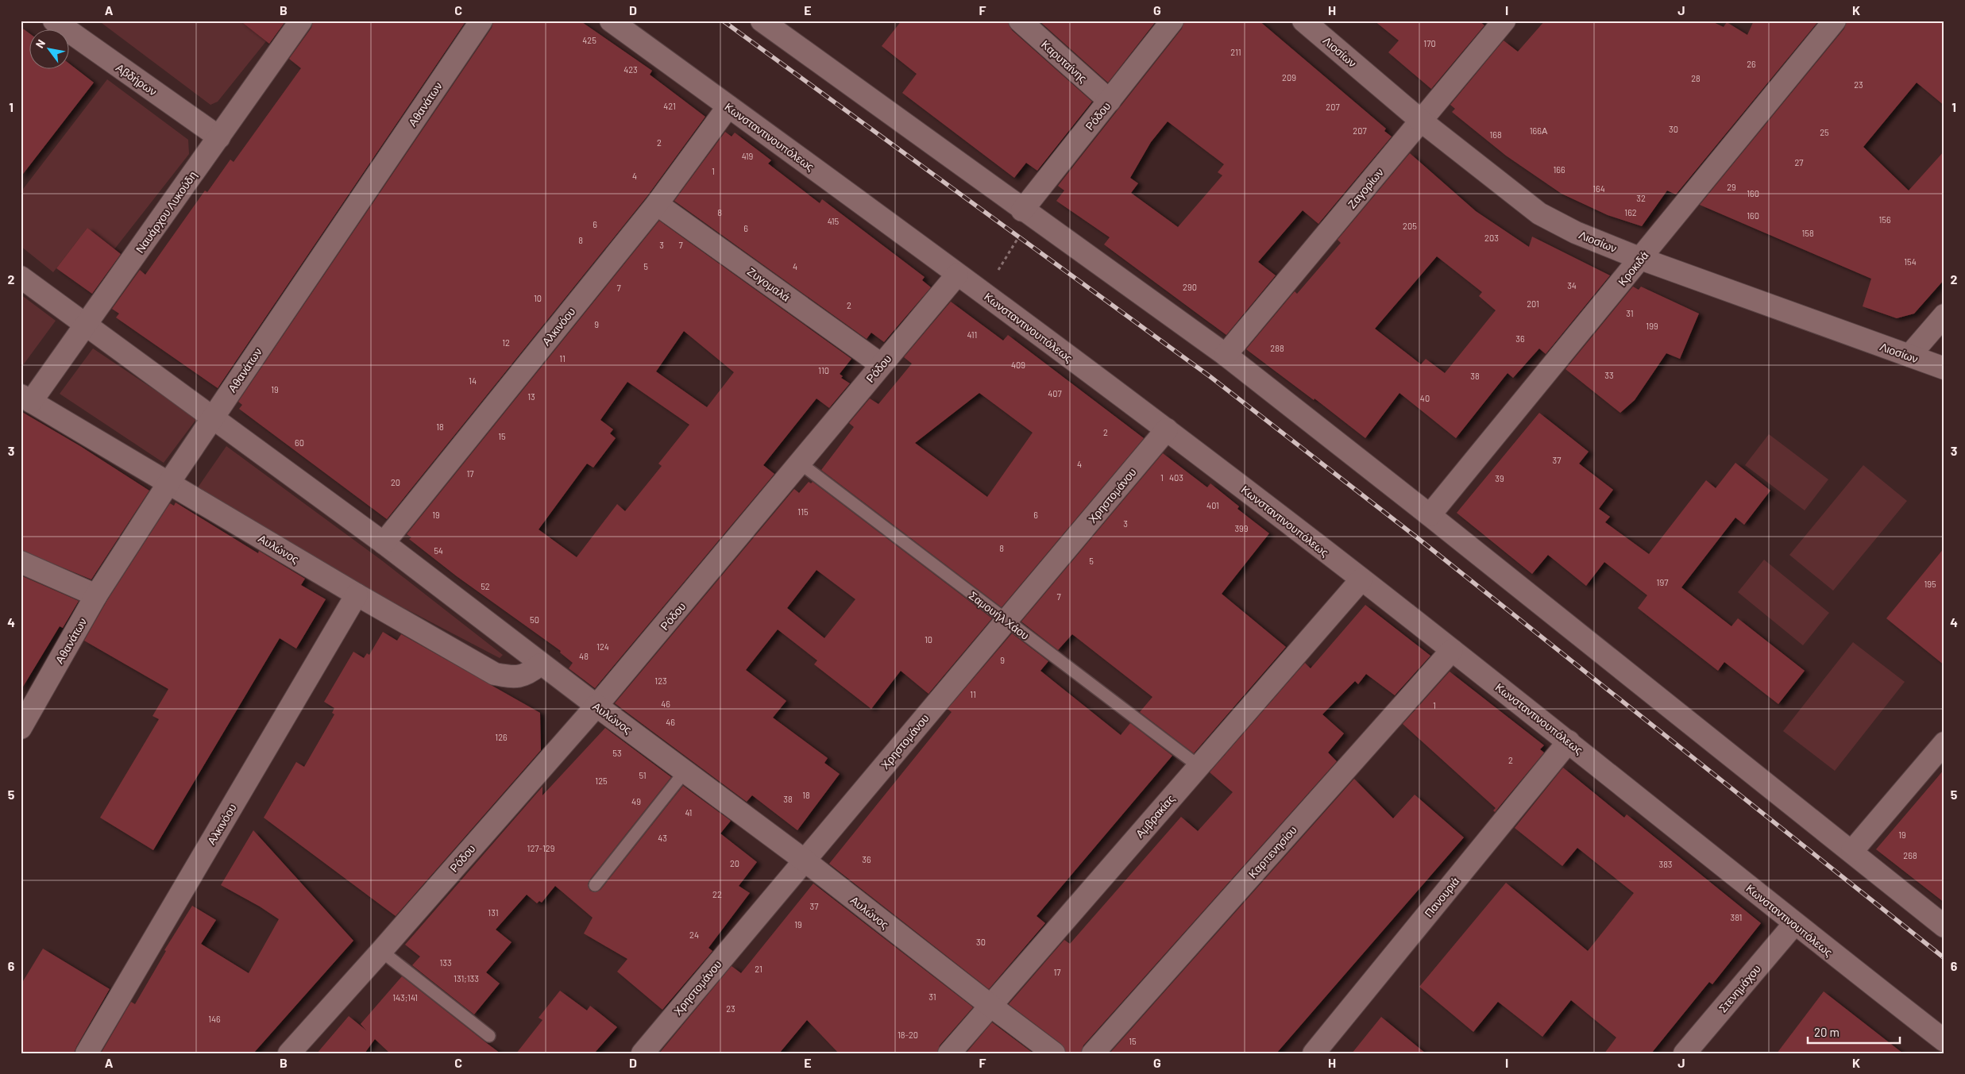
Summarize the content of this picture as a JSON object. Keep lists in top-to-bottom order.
{
  "streets": {
    "street": [
      "Λιοσίων",
      "Καρυταίνης",
      "Αβδήρων",
      "Αθανάτων",
      "Ρόδου",
      "Κωνσταντινουπόλεως",
      "Ζαγορίων",
      "Ναυάρχου Λυκούδη",
      "Κροκιδά",
      "Ζυγομαλά",
      "Αλκινόου",
      "Χρηστομάνου",
      "Αυλώνος",
      "Αμβρακίας",
      "Καρπενησίου",
      "Πανουριά",
      "Στενημάχου"
    ],
    "lane": ["Σαμουήλ Χάου"]
  },
  "crossings": [
    ["Λιοσίων", "Ζαγορίων"],
    ["Λιοσίων", "Κροκιδά"],
    ["Καρυταίνης", "Ρόδου"],
    ["Αβδήρων", "Ναυάρχου Λυκούδη"],
    ["Αθανάτων", "Αυλώνος"],
    ["Ρόδου", "Κωνσταντινουπόλεως"],
    ["Ρόδου", "Ζυγομαλά"],
    ["Ρόδου", "Αυλώνος"],
    ["Ρόδου", "Σαμουήλ Χάου"],
    ["Κωνσταντινουπόλεως", "Αλκινόου"],
    ["Κωνσταντινουπόλεως", "Χρηστομάνου"],
    ["Κωνσταντινουπόλεως", "Αμβρακίας"],
    ["Κωνσταντινουπόλεως", "Καρπενησίου"],
    ["Κωνσταντινουπόλεως", "Πανουριά"],
    ["Κωνσταντινουπόλεως", "Στενημάχου"],
    ["Ναυάρχου Λυκούδη", "Αυλώνος"],
    ["Ζυγομαλά", "Αλκινόου"],
    ["Αλκινόου", "Αυλώνος"],
    ["Χρηστομάνου", "Αυλώνος"],
    ["Χρηστομάνου", "Σαμουήλ Χάου"],
    ["Αυλώνος", "Αμβρακίας"],
    ["Σαμουήλ Χάου", "Αμβρακίας"]
  ],
  "house_numbers": [
    "425",
    "170",
    "211",
    "26",
    "423",
    "209",
    "28",
    "23",
    "421",
    "207",
    "30",
    "207",
    "166Α",
    "25",
    "168",
    "2",
    "419",
    "27",
    "166",
    "1",
    "4",
    "29",
    "164",
    "160",
    "32",
    "8",
    "162",
    "160",
    "156",
    "415",
    "6",
    "205",
    "6",
    "158",
    "203",
    "8",
    "3",
    "7",
    "154",
    "5",
    "4",
    "34",
    "290",
    "7",
    "10",
    "201",
    "2",
    "31",
    "9",
    "199",
    "411",
    "36",
    "12",
    "288",
    "11",
    "409",
    "110",
    "33",
    "38",
    "14",
    "19",
    "407",
    "13",
    "40",
    "18",
    "2",
    "15",
    "60",
    "37",
    "4",
    "17",
    "1",
    "403",
    "39",
    "20",
    "401",
    "115",
    "19",
    "6",
    "3",
    "399",
    "8",
    "54",
    "5",
    "197",
    "195",
    "52",
    "7",
    "50",
    "10",
    "124",
    "48",
    "9",
    "123",
    "11",
    "46",
    "1",
    "46",
    "126",
    "53",
    "2",
    "51",
    "125",
    "18",
    "38",
    "49",
    "41",
    "19",
    "43",
    "127-129",
    "268",
    "36",
    "20",
    "383",
    "22",
    "37",
    "131",
    "381",
    "19",
    "24",
    "30",
    "133",
    "21",
    "17",
    "131;133",
    "31",
    "143;141",
    "23",
    "146",
    "18-20",
    "15"
  ],
  "scale_bar": "20 m",
  "north": "top left",
  "grid": {
    "columns": [
      "A",
      "B",
      "C",
      "D",
      "E",
      "F",
      "G",
      "H",
      "I",
      "J",
      "K"
    ],
    "rows": [
      "1",
      "2",
      "3",
      "4",
      "5",
      "6"
    ]
  }
}
